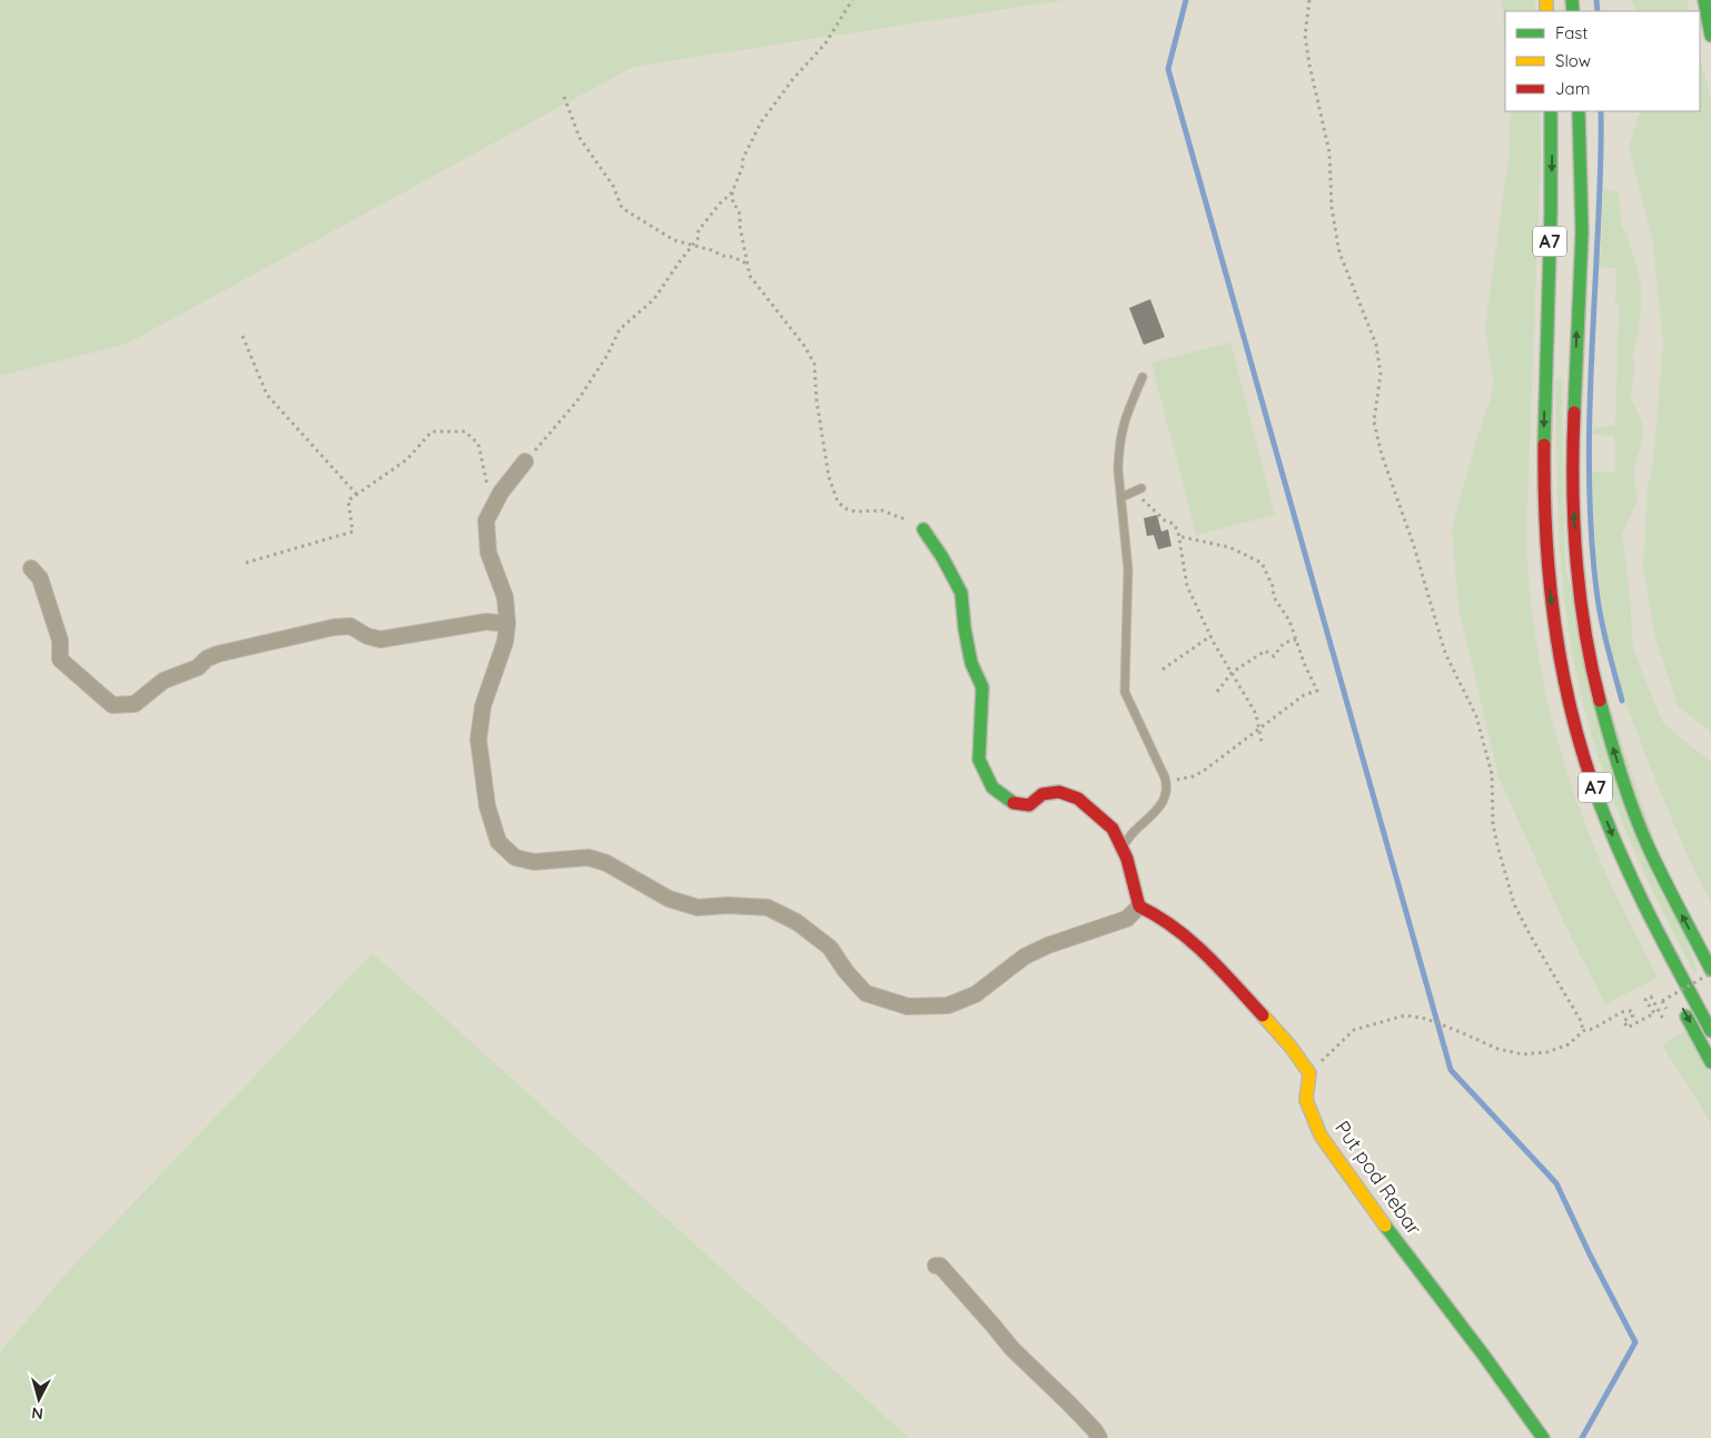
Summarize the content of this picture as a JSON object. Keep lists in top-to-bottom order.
{
  "streets": {
    "main road": ["A7", "Put pod Rebar"]
  },
  "legend": ["Fast", "Slow", "Jam"],
  "north": "bottom"
}
